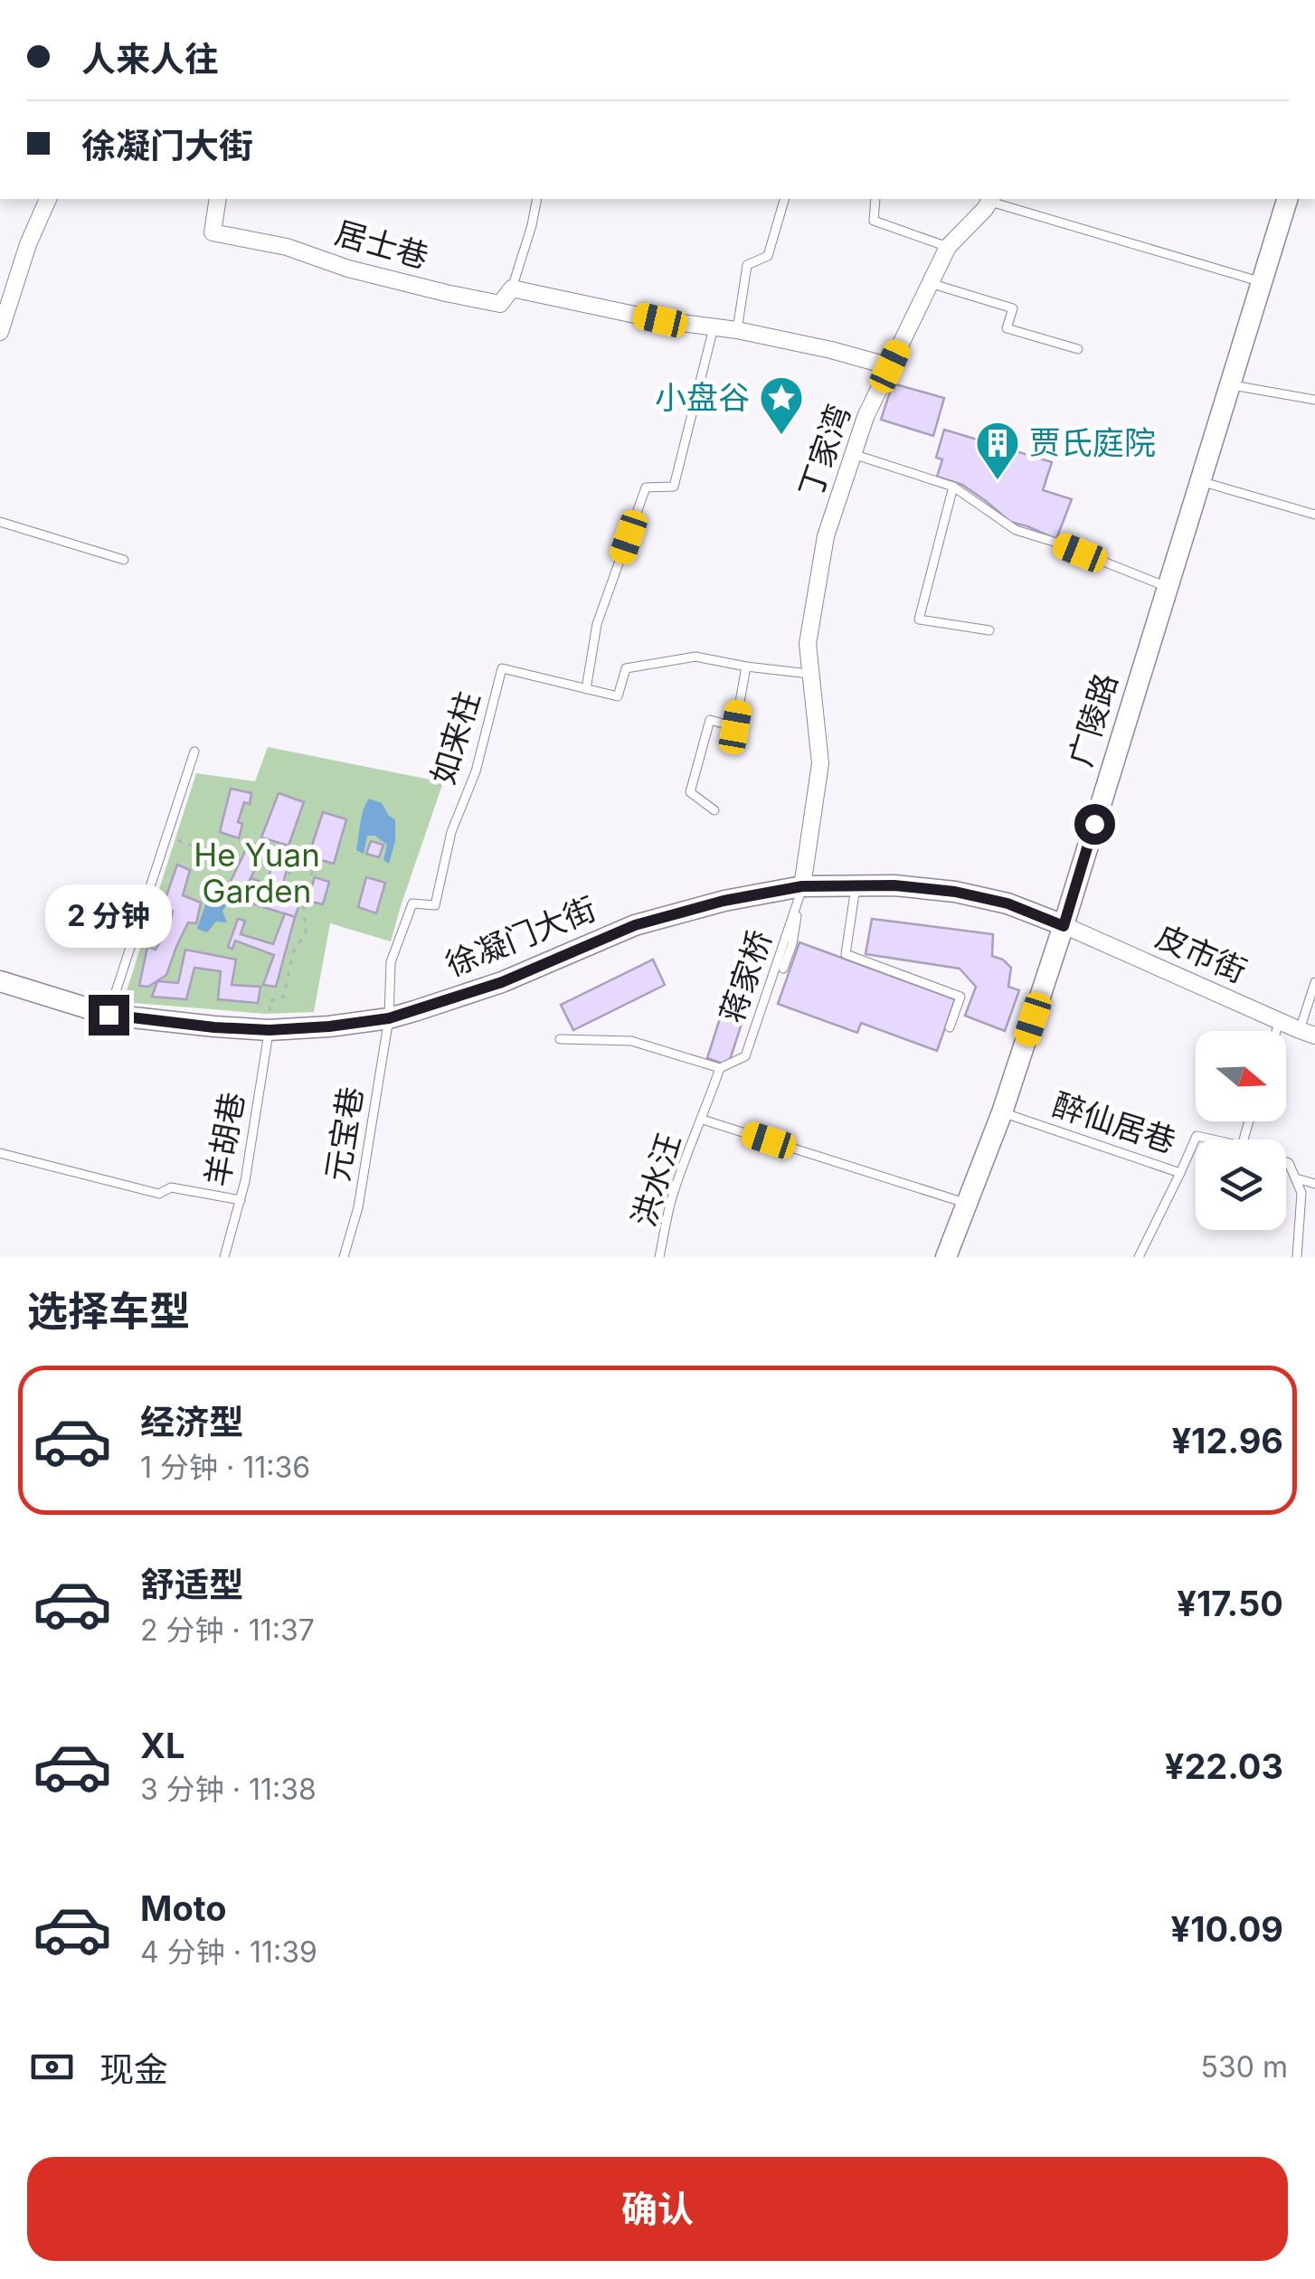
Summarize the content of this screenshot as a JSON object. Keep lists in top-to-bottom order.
{
  "streets": {
    "street": [
      "居士巷",
      "丁家湾",
      "广陵路",
      "徐凝门大街",
      "皮市街"
    ],
    "lane": [
      "如来柱",
      "蒋家桥",
      "醉仙居巷",
      "元宝巷",
      "羊胡巷",
      "洪水汪"
    ]
  },
  "crossings": [
    ["丁家湾", "如来柱"],
    ["丁家湾", "徐凝门大街"],
    ["丁家湾", "蒋家桥"],
    ["广陵路", "徐凝门大街"],
    ["广陵路", "皮市街"],
    ["广陵路", "醉仙居巷"],
    ["如来柱", "徐凝门大街"],
    ["如来柱", "元宝巷"],
    ["徐凝门大街", "皮市街"],
    ["徐凝门大街", "蒋家桥"],
    ["徐凝门大街", "元宝巷"],
    ["徐凝门大街", "羊胡巷"],
    ["蒋家桥", "洪水汪"]
  ],
  "parks": ["He Yuan Garden"],
  "places": {
    "place": ["小盘谷"],
    "building": ["贾氏庭院"]
  },
  "north": "right",
  "page": {
    "banner": ["人来人往", "徐凝门大街"],
    "bubble": "2 分钟",
    "heading": "选择车型",
    "list": [
      {
        "name": "经济型",
        "note": "1 分钟 · 11:36",
        "value": "¥12.96"
      },
      {
        "name": "舒适型",
        "note": "2 分钟 · 11:37",
        "value": "¥17.50"
      },
      {
        "name": "XL",
        "note": "3 分钟 · 11:38",
        "value": "¥22.03"
      },
      {
        "name": "Moto",
        "note": "4 分钟 · 11:39",
        "value": "¥10.09"
      }
    ],
    "pay": ["现金", "530 m"],
    "buttons": "确认"
  }
}
